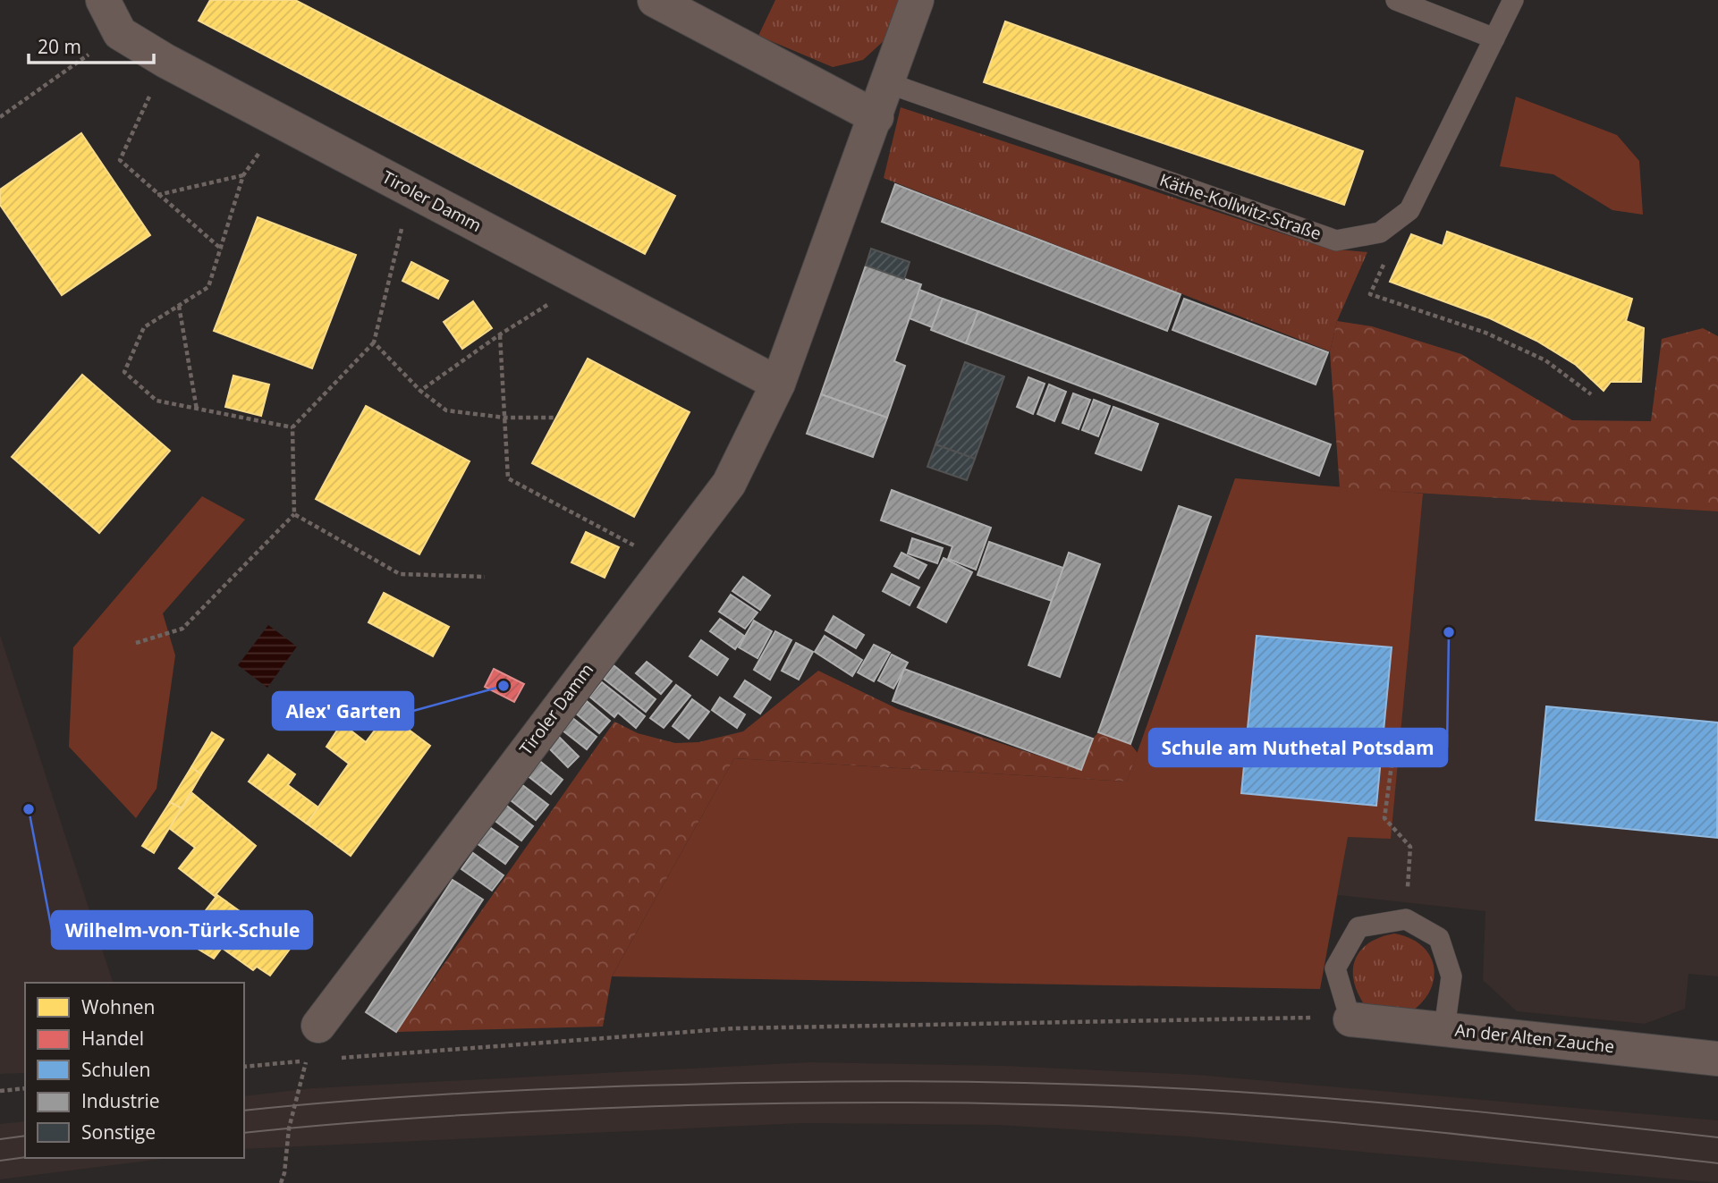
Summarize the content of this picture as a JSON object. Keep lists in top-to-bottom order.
{
  "streets": {
    "street": ["Tiroler Damm", "An der Alten Zauche"],
    "lane": ["Käthe-Kollwitz-Straße"]
  },
  "crossings": [
    ["Tiroler Damm", "Käthe-Kollwitz-Straße"]
  ],
  "places": ["Schule am Nuthetal Potsdam", "Alex' Garten", "Wilhelm-von-Türk-Schule"],
  "legend": [
    "Wohnen",
    "Handel",
    "Schulen",
    "Industrie",
    "Sonstige"
  ],
  "scale_bar": "20 m"
}
